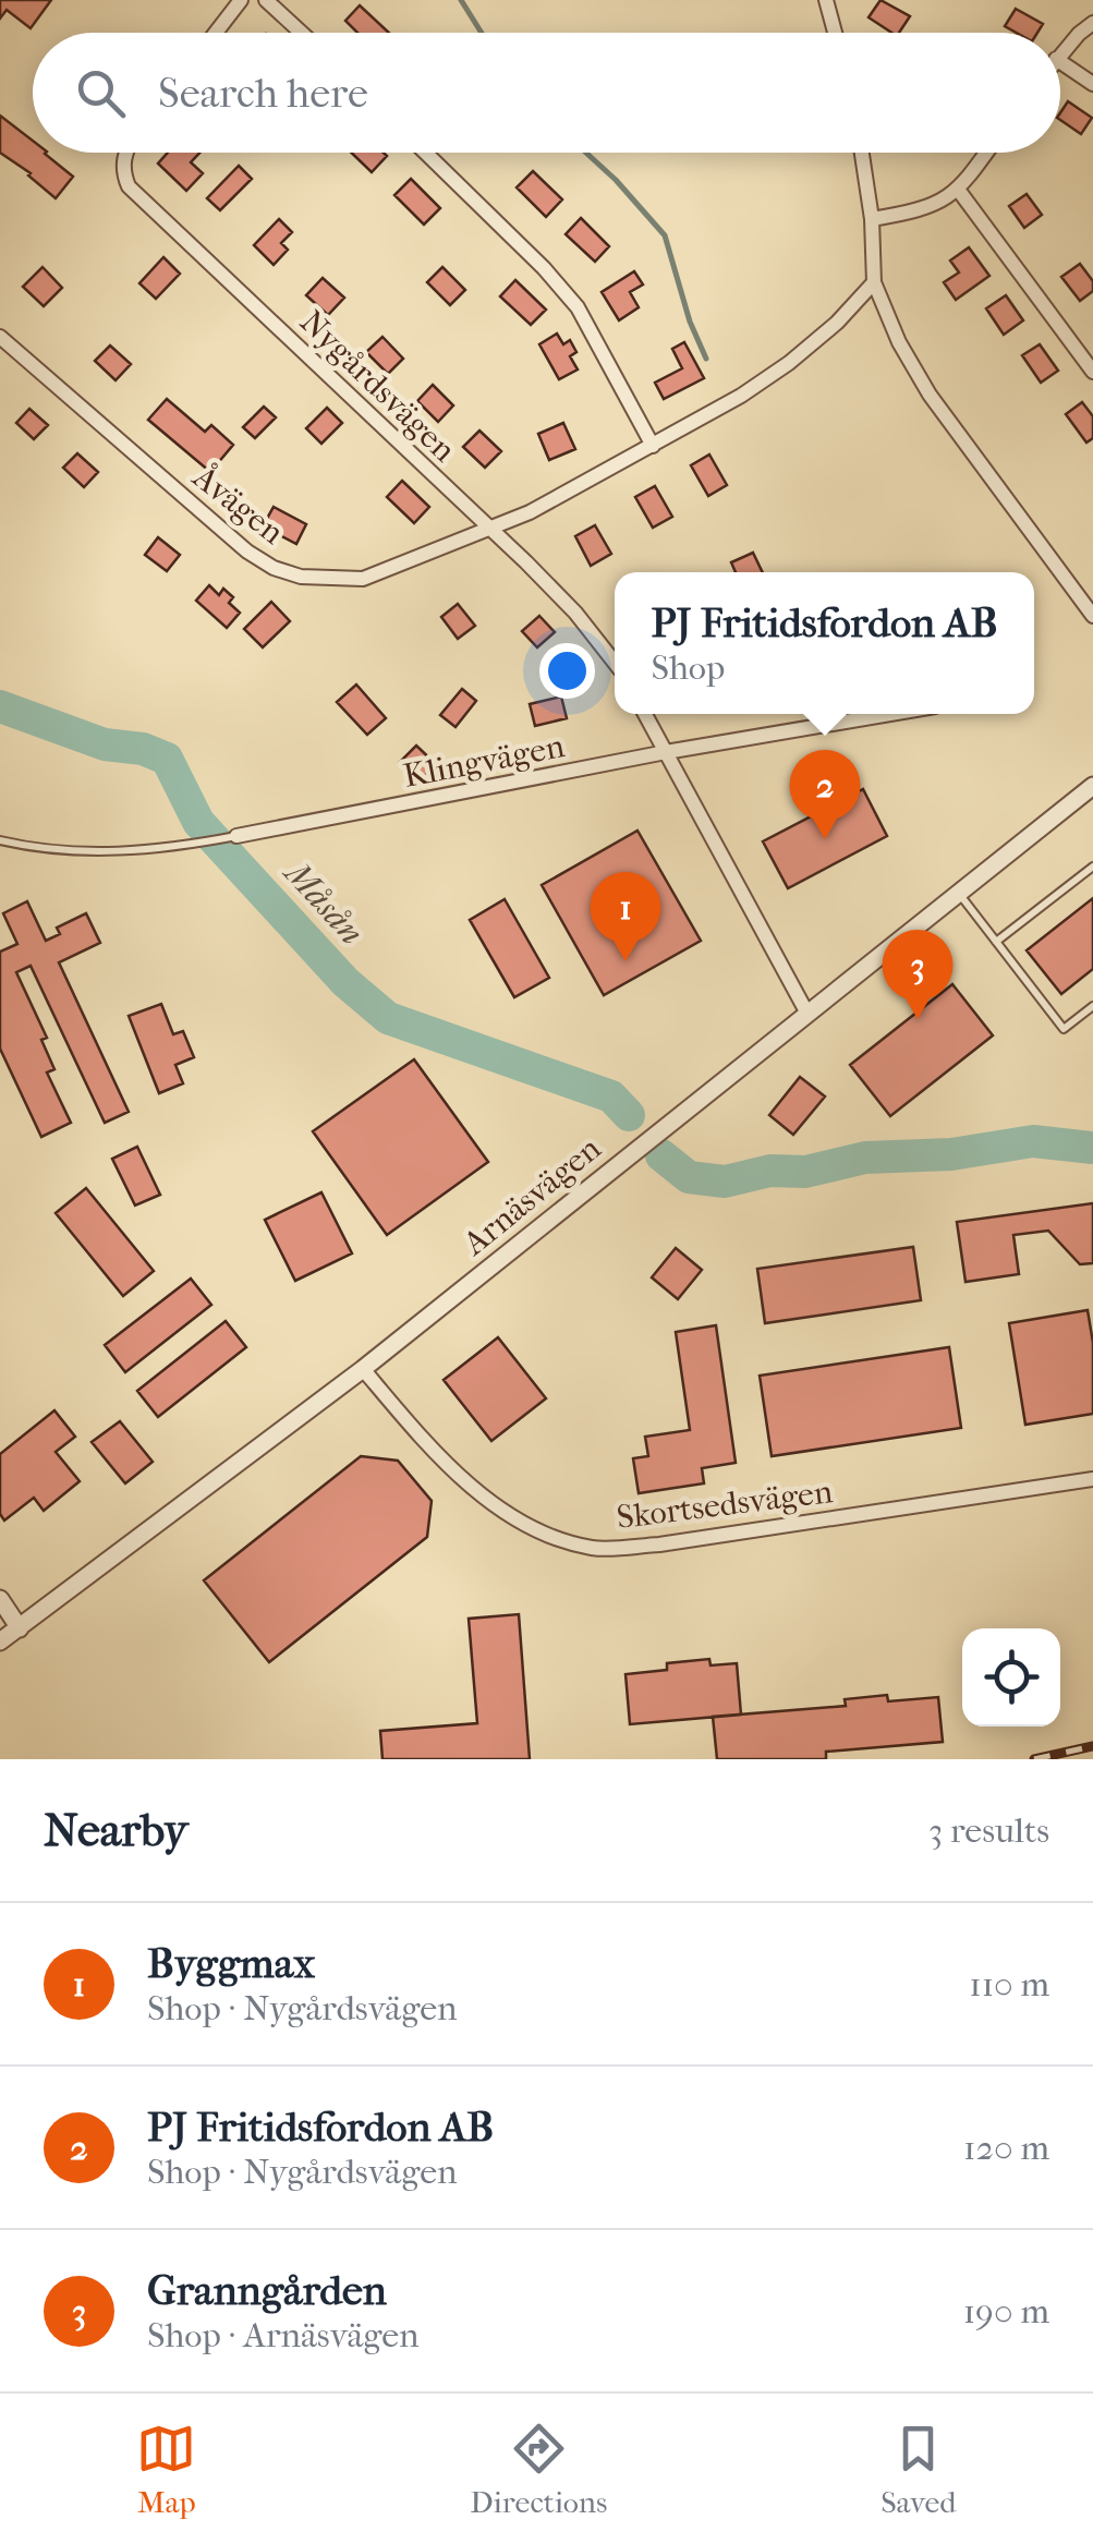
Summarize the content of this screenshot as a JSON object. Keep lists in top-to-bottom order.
{
  "streets": {
    "street": [
      "Nygårdsvägen",
      "Åvägen",
      "Klingvägen",
      "Arnäsvägen",
      "Skortsedsvägen"
    ]
  },
  "crossings": [
    ["Nygårdsvägen", "Åvägen"],
    ["Arnäsvägen", "Skortsedsvägen"]
  ],
  "water": ["Måsån"],
  "page": {
    "search": "Search here",
    "popup": ["PJ Fritidsfordon AB", "Shop"],
    "pins": ["2", "1", "3"],
    "heading": ["Nearby", "3 results"],
    "list": [
      {
        "mark": "1",
        "name": "Byggmax",
        "note": "Shop · Nygårdsvägen",
        "value": "110 m"
      },
      {
        "mark": "2",
        "name": "PJ Fritidsfordon AB",
        "note": "Shop · Nygårdsvägen",
        "value": "120 m"
      },
      {
        "mark": "3",
        "name": "Granngården",
        "note": "Shop · Arnäsvägen",
        "value": "190 m"
      }
    ],
    "nav": ["Map", "Directions", "Saved"]
  }
}
